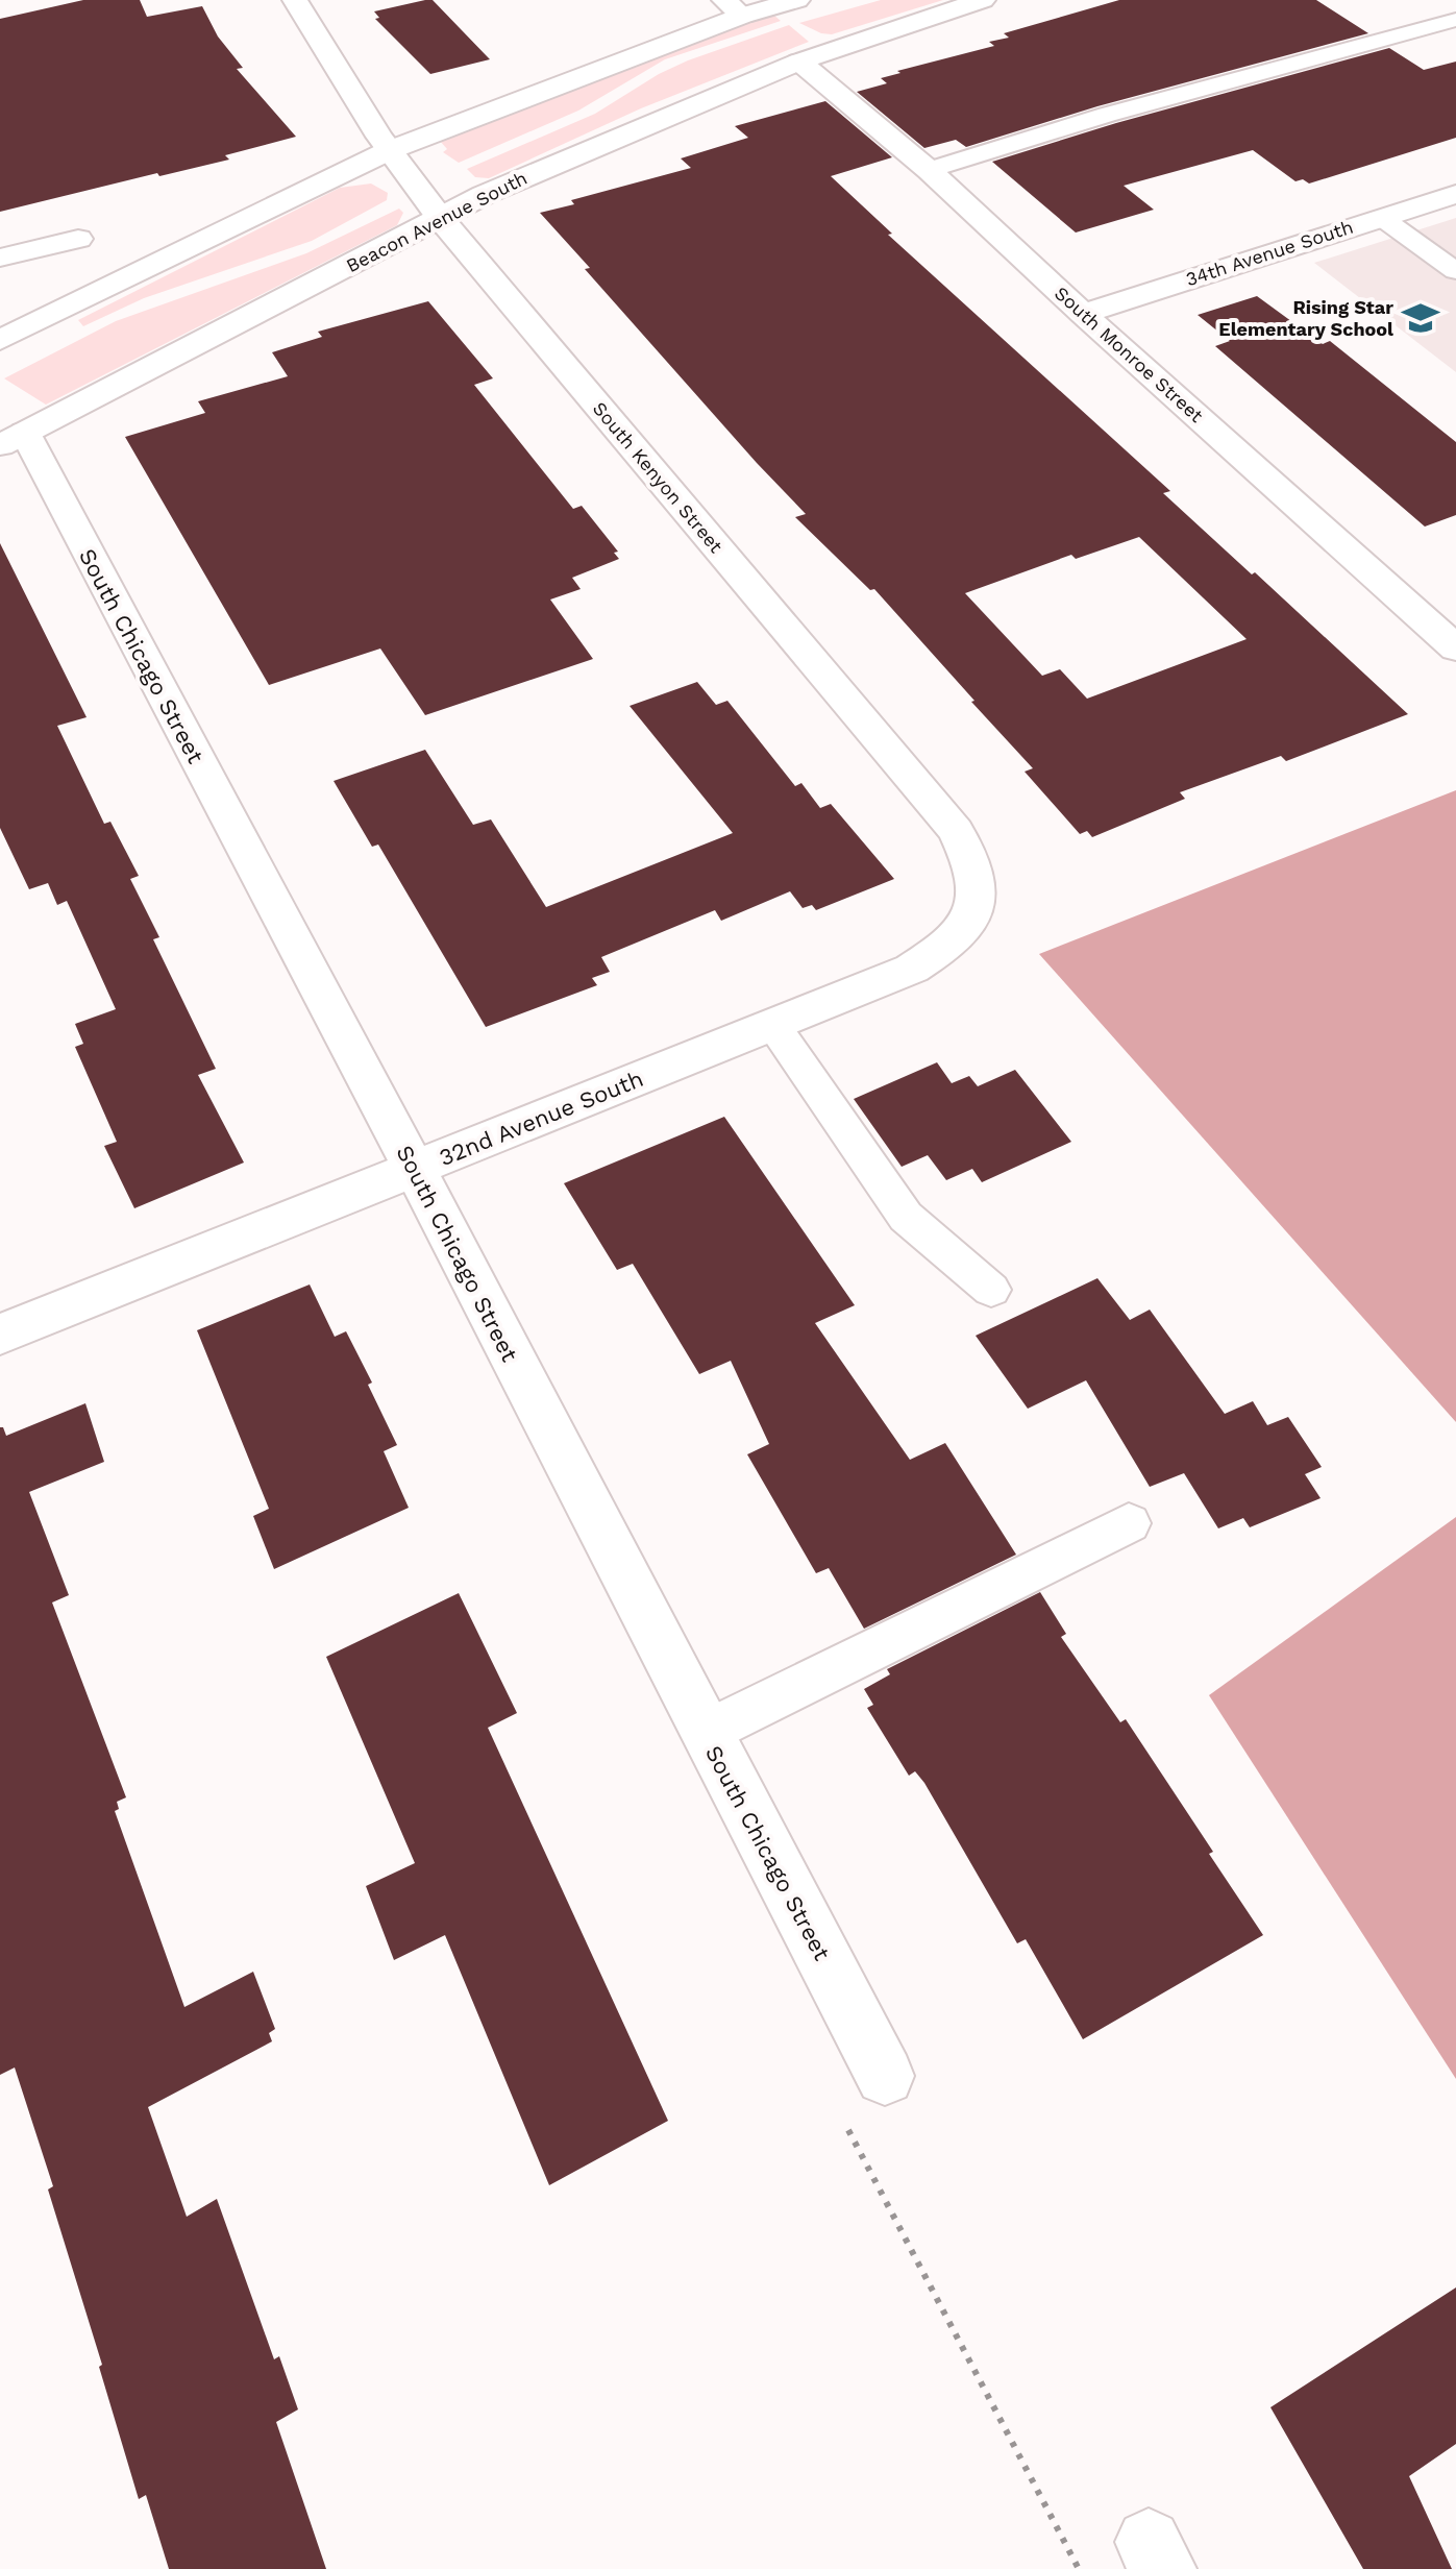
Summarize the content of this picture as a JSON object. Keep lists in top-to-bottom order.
{
  "streets": {
    "street": [
      "Beacon Avenue South",
      "34th Avenue South",
      "South Monroe Street",
      "South Kenyon Street",
      "South Chicago Street",
      "32nd Avenue South"
    ]
  },
  "crossings": [
    ["Beacon Avenue South", "South Monroe Street"],
    ["Beacon Avenue South", "South Kenyon Street"],
    ["Beacon Avenue South", "South Chicago Street"],
    ["34th Avenue South", "South Monroe Street"],
    ["South Kenyon Street", "32nd Avenue South"],
    ["South Chicago Street", "32nd Avenue South"]
  ],
  "places": {
    "school or university": ["Rising Star Elementary School"]
  }
}
